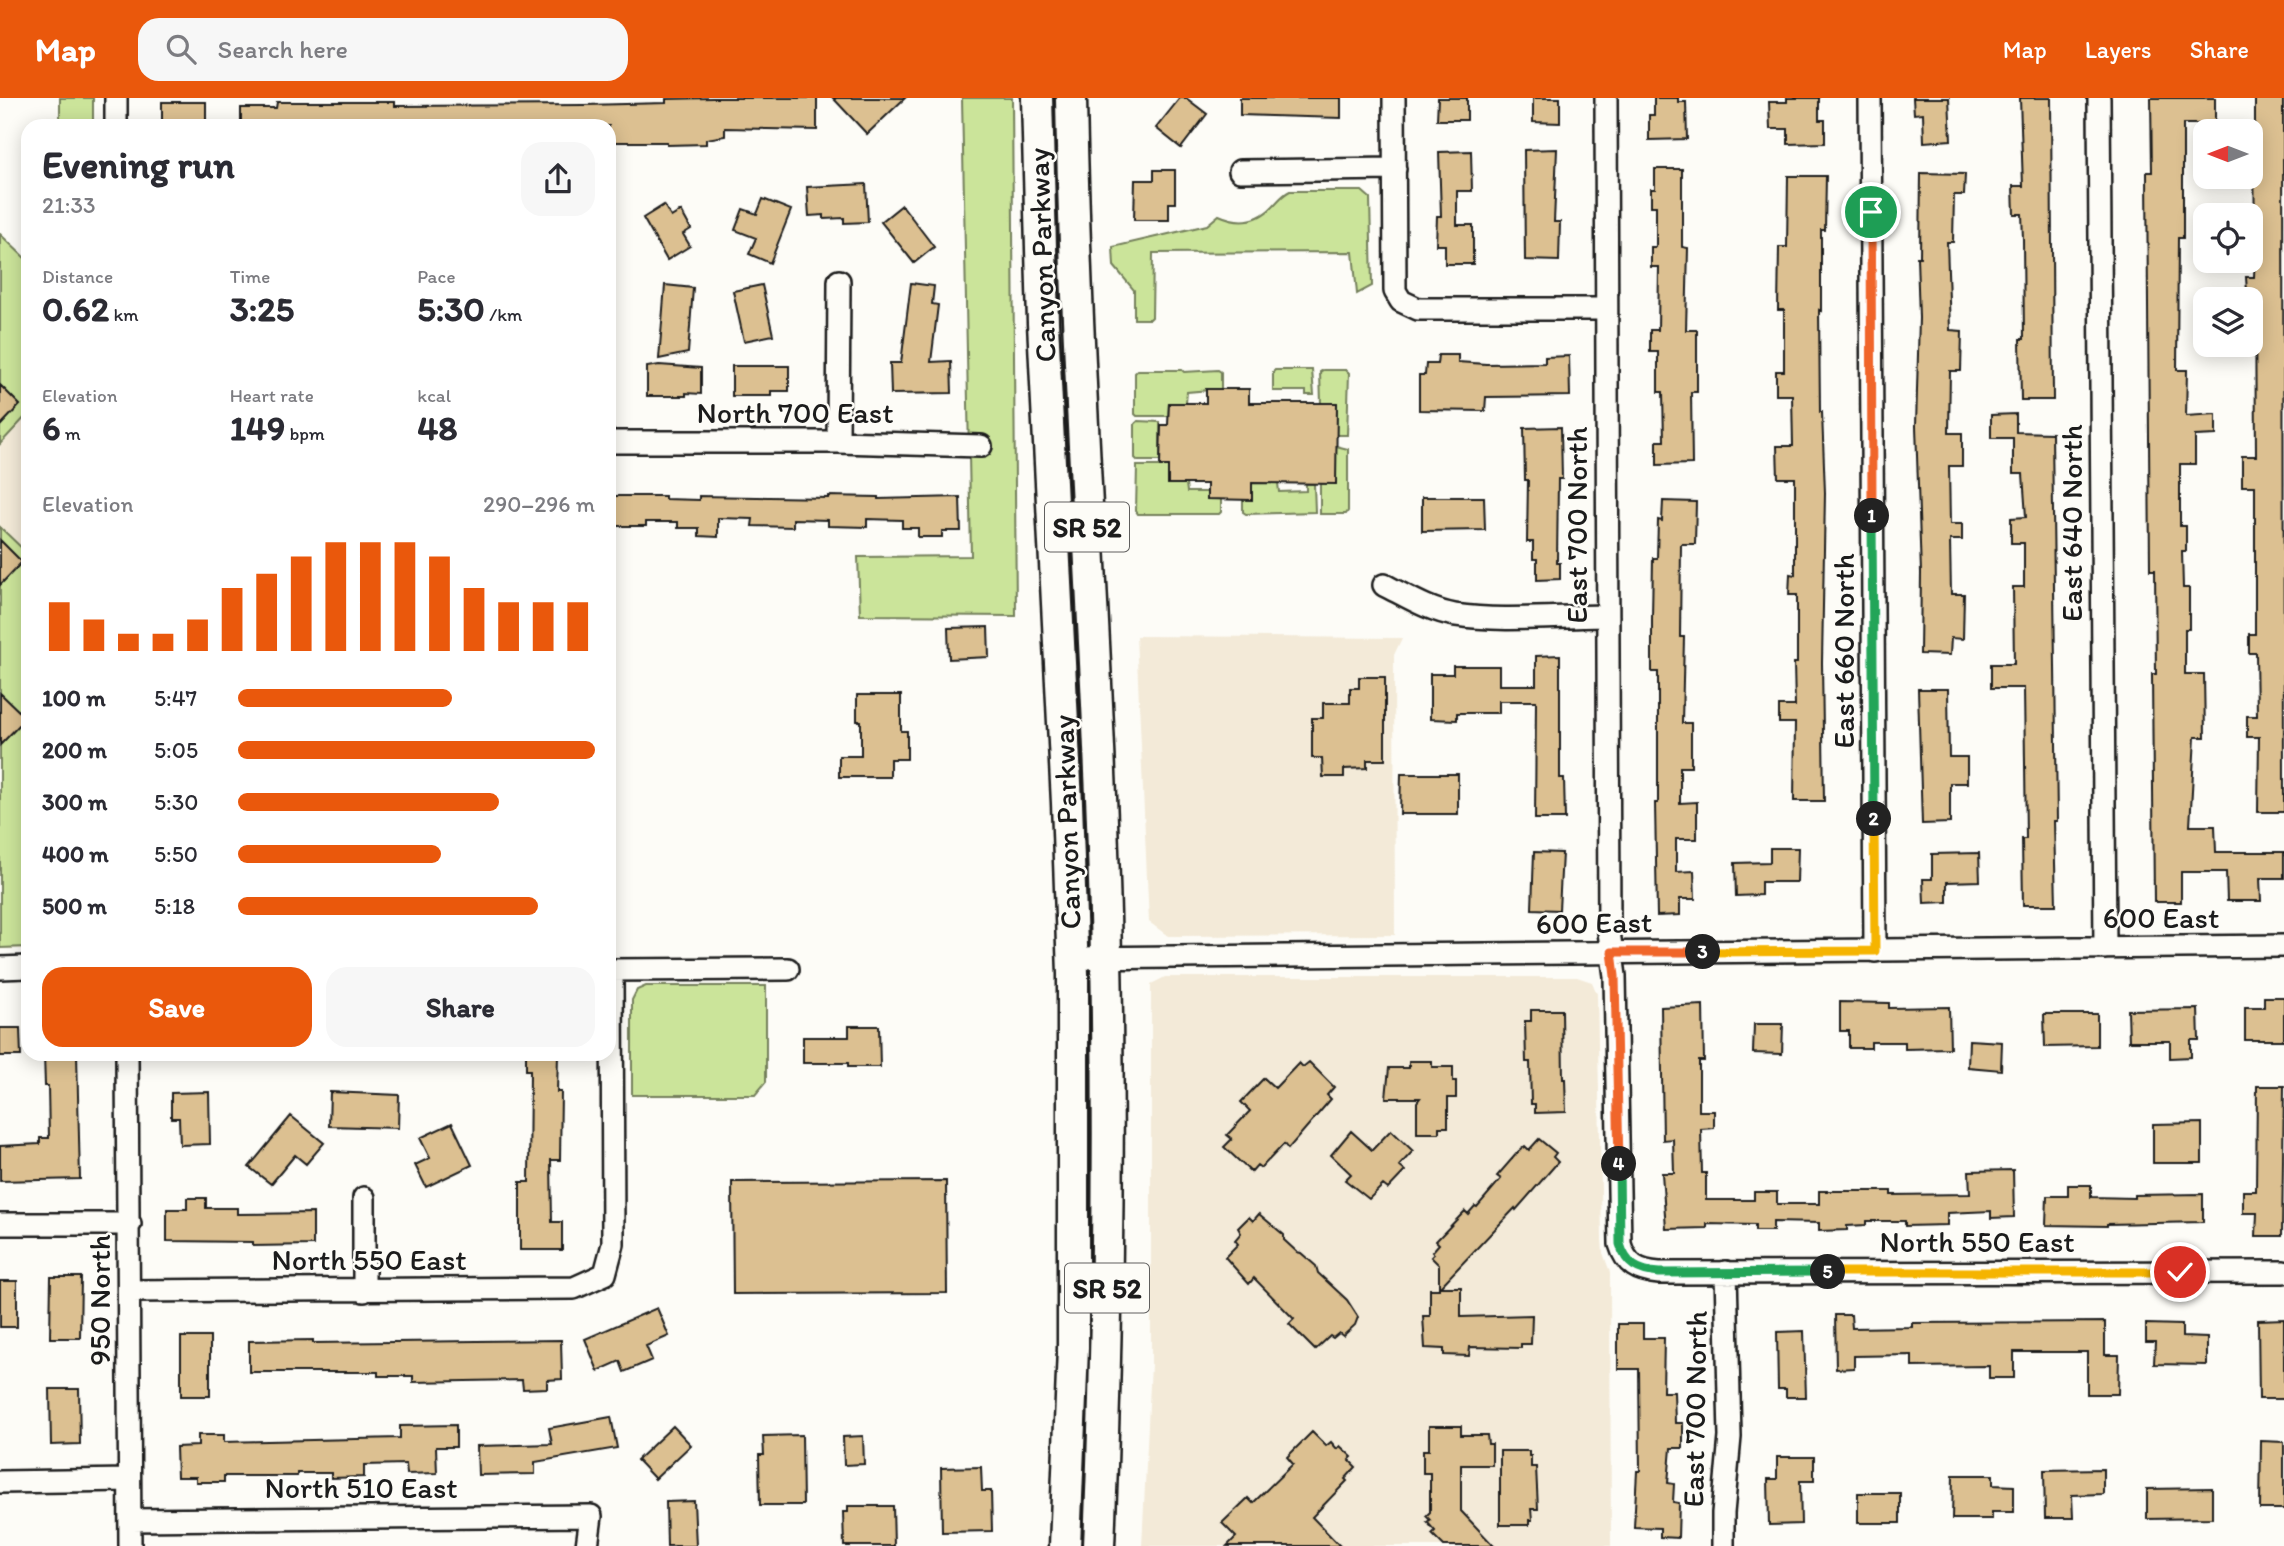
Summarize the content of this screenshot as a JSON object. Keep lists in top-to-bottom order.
{
  "streets": {
    "highway": ["Canyon Parkway", "SR 52"],
    "street": [
      "North 700 East",
      "East 640 North",
      "East 700 North",
      "East 660 North",
      "600 East",
      "North 550 East",
      "950 North",
      "North 510 East"
    ]
  },
  "crossings": [
    ["Canyon Parkway", "600 East"],
    ["East 640 North", "600 East"],
    ["East 700 North", "600 East"],
    ["East 700 North", "North 550 East"],
    ["East 660 North", "600 East"],
    ["North 550 East", "950 North"],
    ["950 North", "North 510 East"]
  ],
  "north": "left",
  "page": {
    "header": "Map",
    "search": "Search here",
    "nav": ["Map", "Layers", "Share"],
    "heading": ["Evening run", "21:33"],
    "stats": [
      ["Distance", "0.62 km"],
      ["Time", "3:25"],
      ["Pace", "5:30 /km"],
      ["Elevation", "6 m"],
      ["Heart rate", "149 bpm"],
      ["kcal", "48"]
    ],
    "chart": ["Elevation", "290–296 m"],
    "pins": [
      "1",
      "2",
      "3",
      "4",
      "5"
    ],
    "list": [
      {
        "name": "100 m",
        "note": "5:47"
      },
      {
        "name": "200 m",
        "note": "5:05"
      },
      {
        "name": "300 m",
        "note": "5:30"
      },
      {
        "name": "400 m",
        "note": "5:50"
      },
      {
        "name": "500 m",
        "note": "5:18"
      }
    ],
    "buttons": ["Save", "Share"]
  }
}
